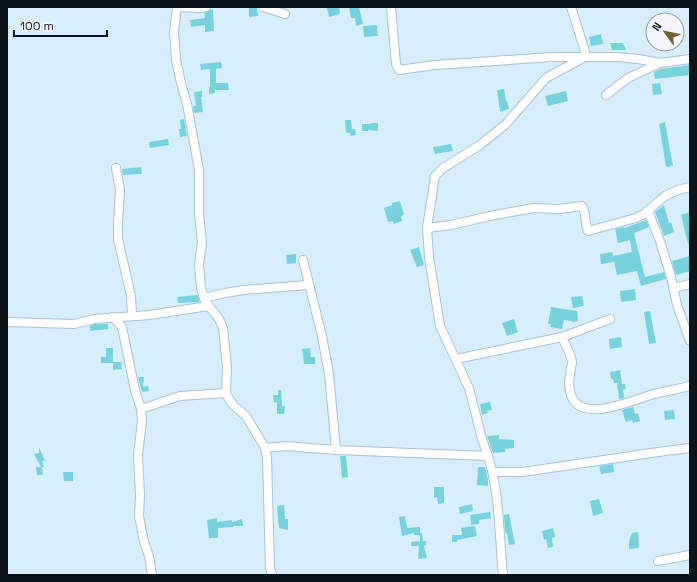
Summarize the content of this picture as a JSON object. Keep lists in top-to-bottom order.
{
  "scale_bar": "100 m",
  "north": "top left"
}
